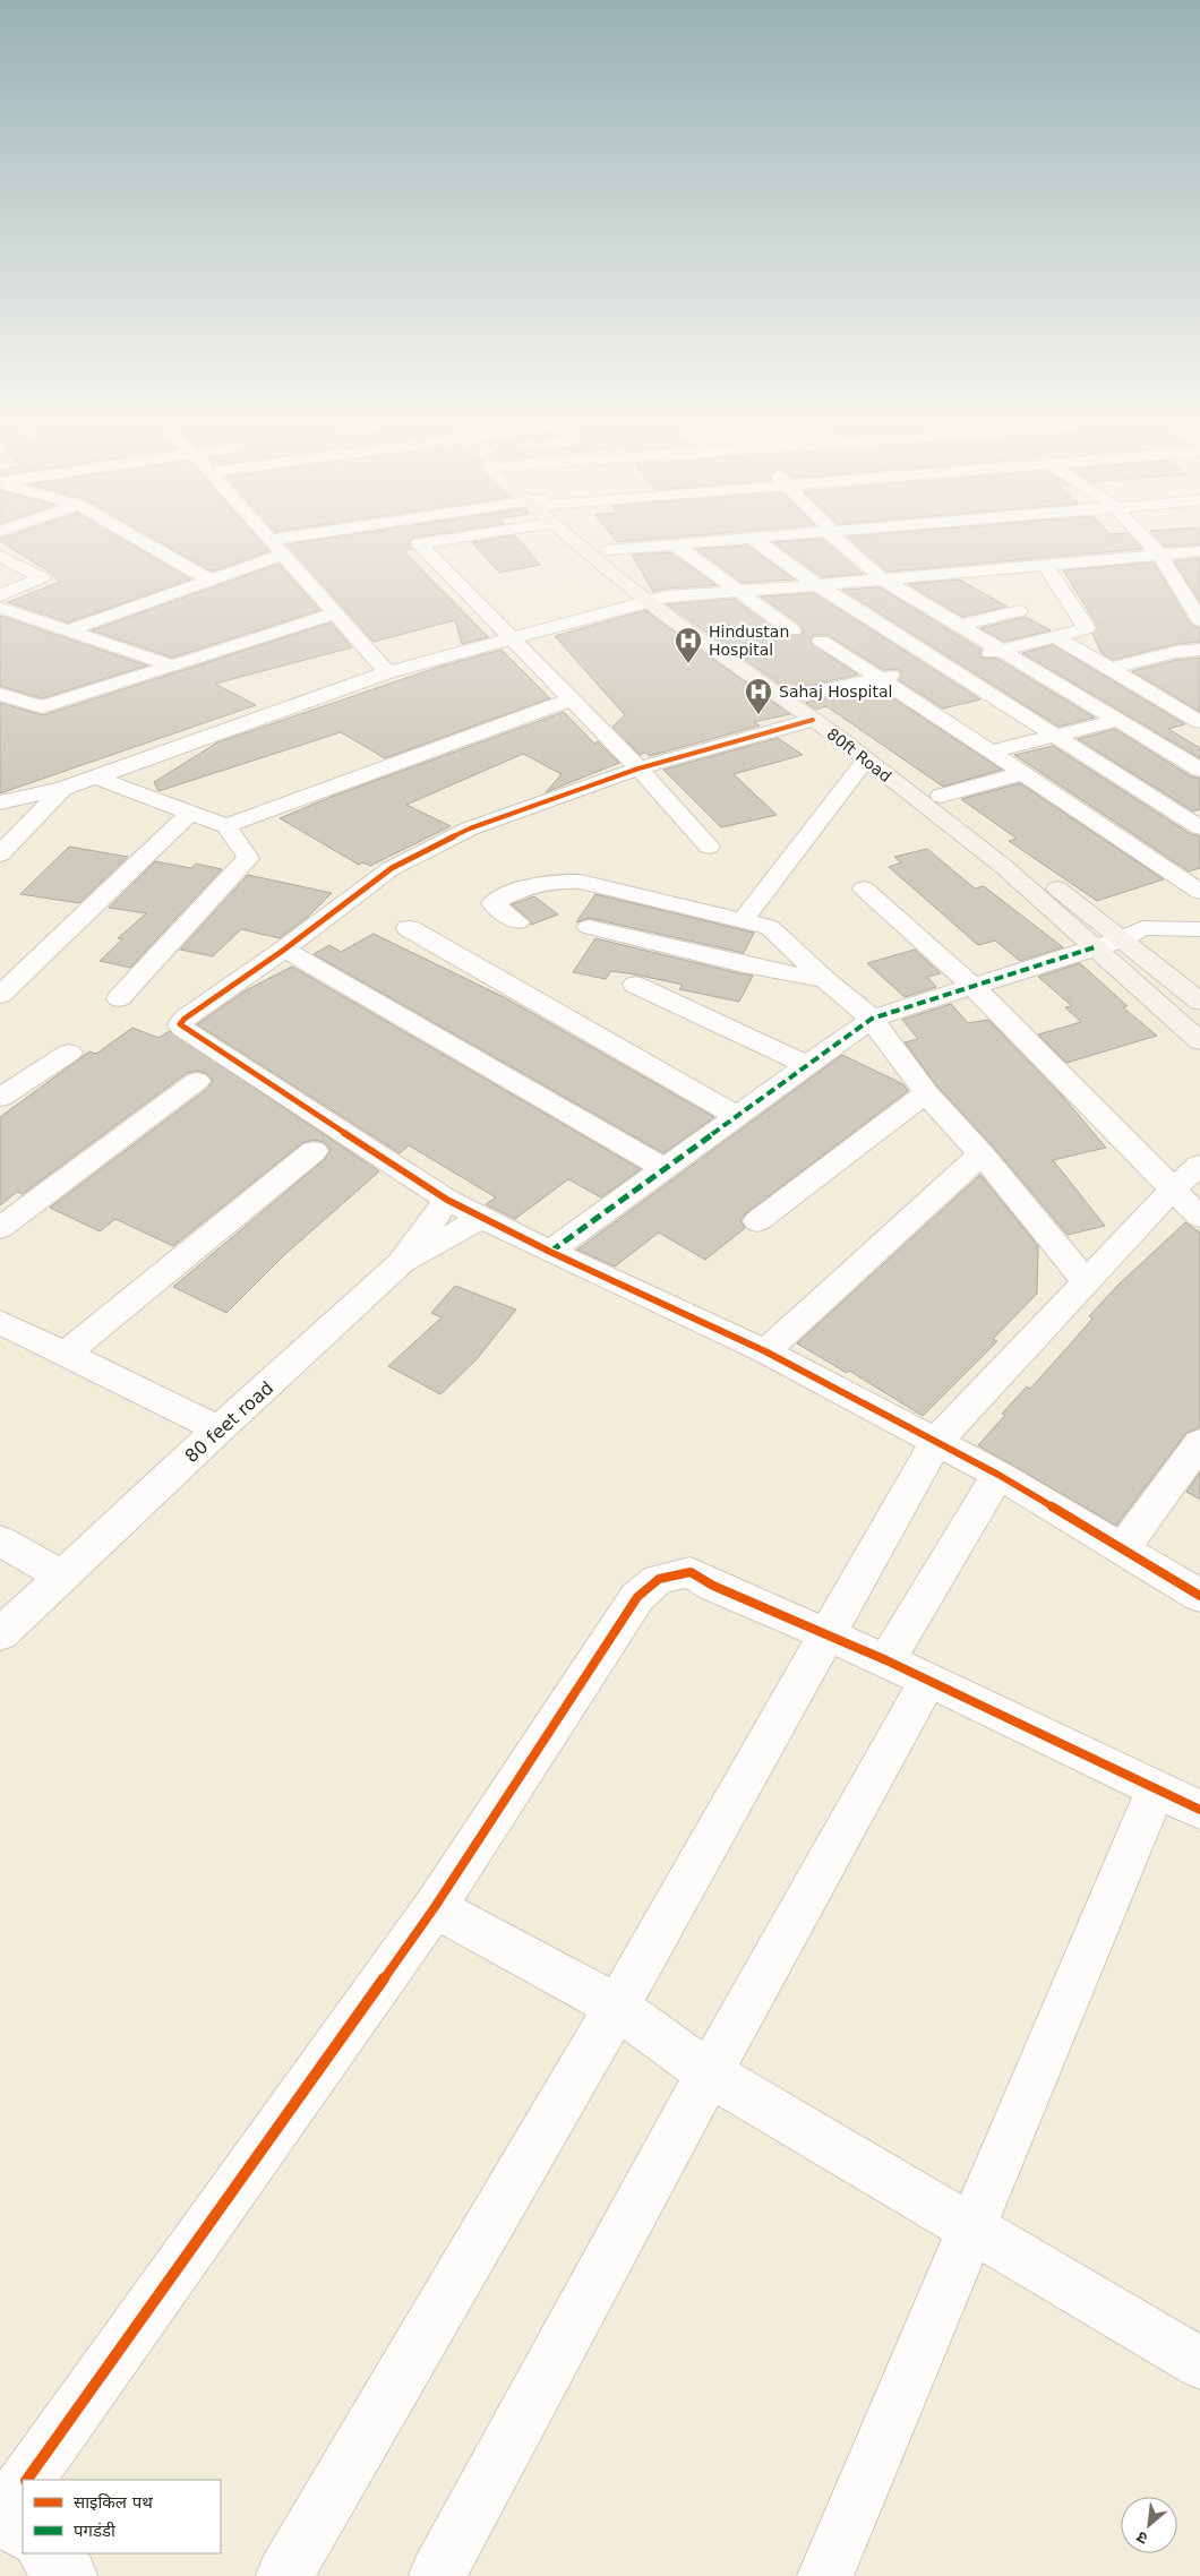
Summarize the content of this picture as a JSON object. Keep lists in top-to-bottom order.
{
  "streets": {
    "main road": ["80ft Road"],
    "street": ["80 feet road"]
  },
  "places": {
    "hospital": ["Hindustan Hospital", "Sahaj Hospital"]
  },
  "legend": ["साइकिल पथ", "पगडंडी"],
  "north": "bottom left"
}
